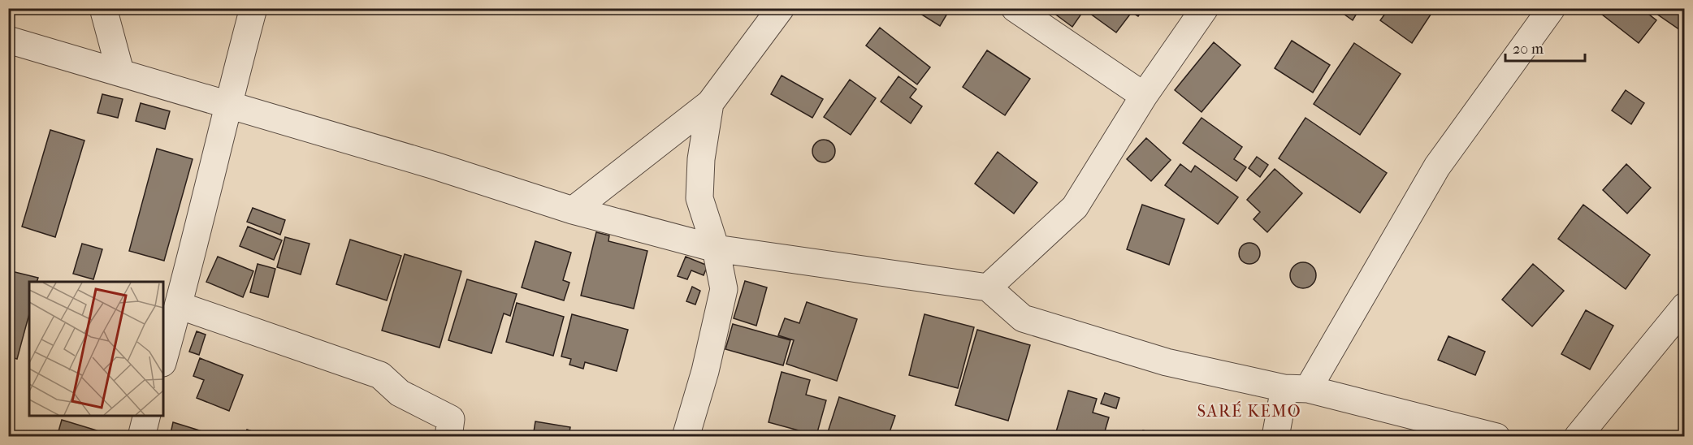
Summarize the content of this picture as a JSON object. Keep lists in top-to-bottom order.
{
  "districts": ["SARÉ KEMO"],
  "scale_bar": "20 m"
}
